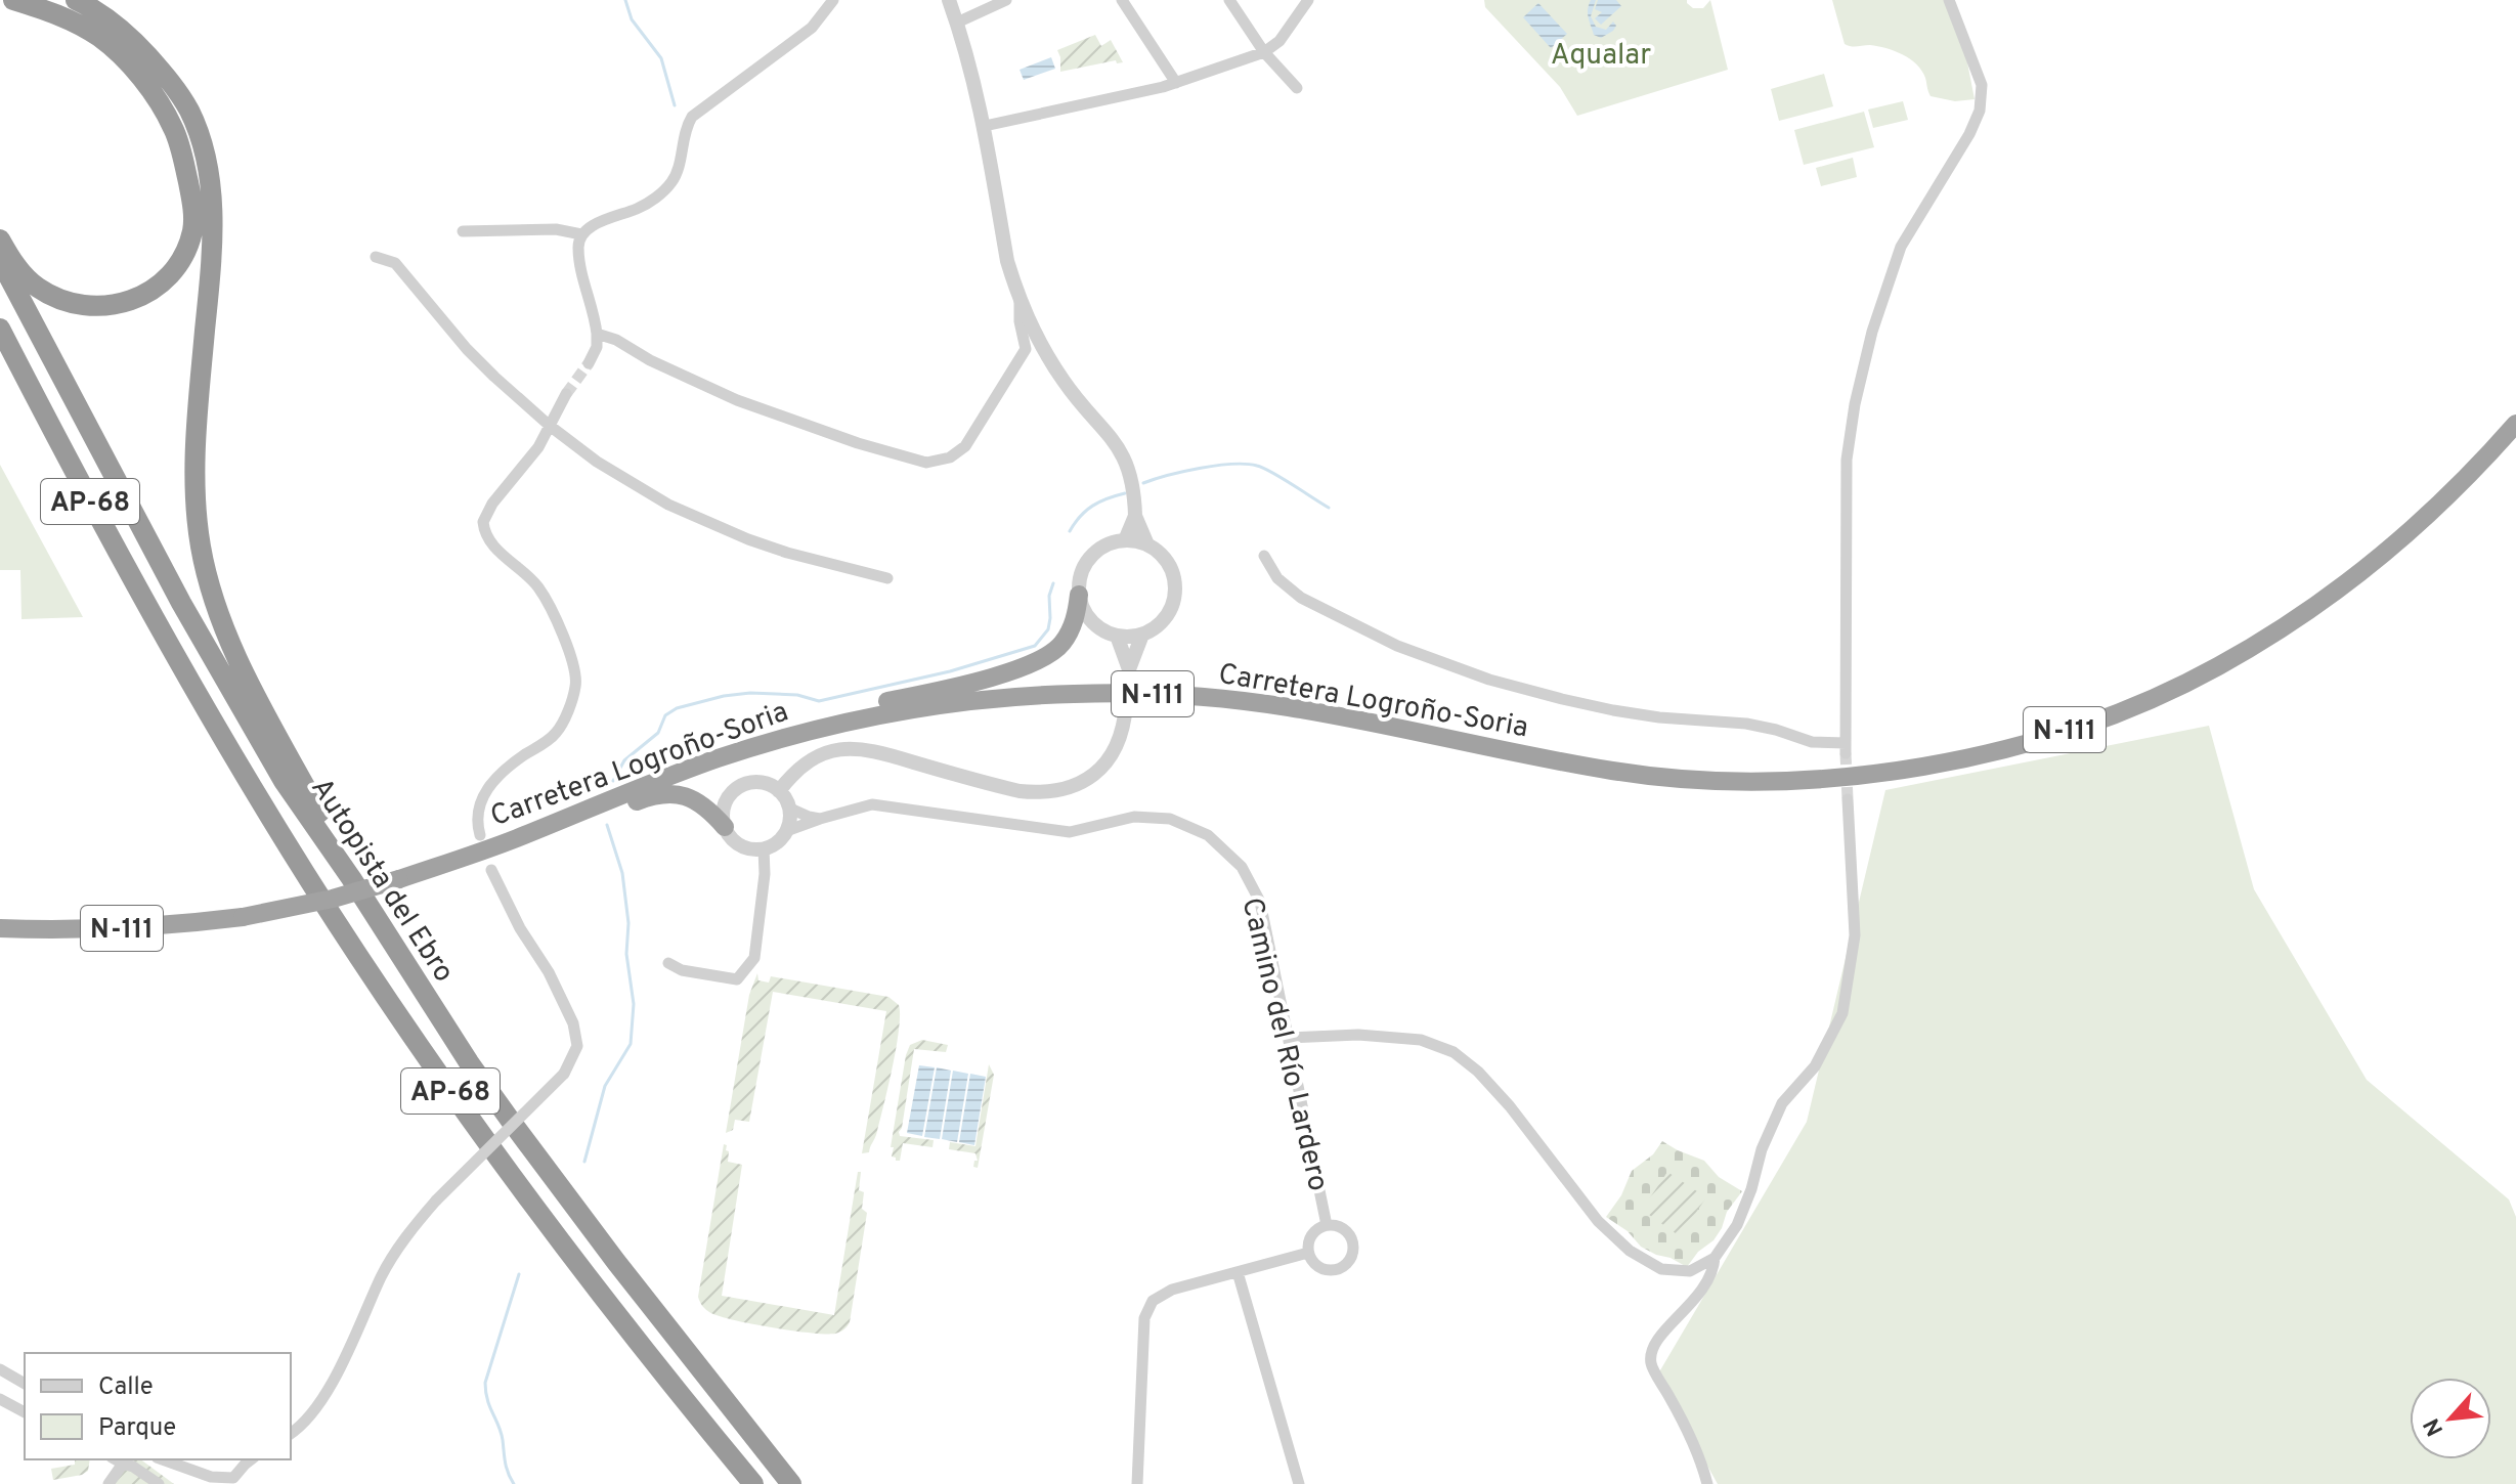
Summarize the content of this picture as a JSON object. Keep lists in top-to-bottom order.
{
  "streets": {
    "highway": [
      "AP-68",
      "N-111",
      "Carretera Logroño-Soria",
      "Autopista del Ebro"
    ],
    "street": ["Camino del Río Lardero"]
  },
  "parks": ["Aqualar"],
  "legend": ["Calle", "Parque"],
  "north": "bottom left"
}
